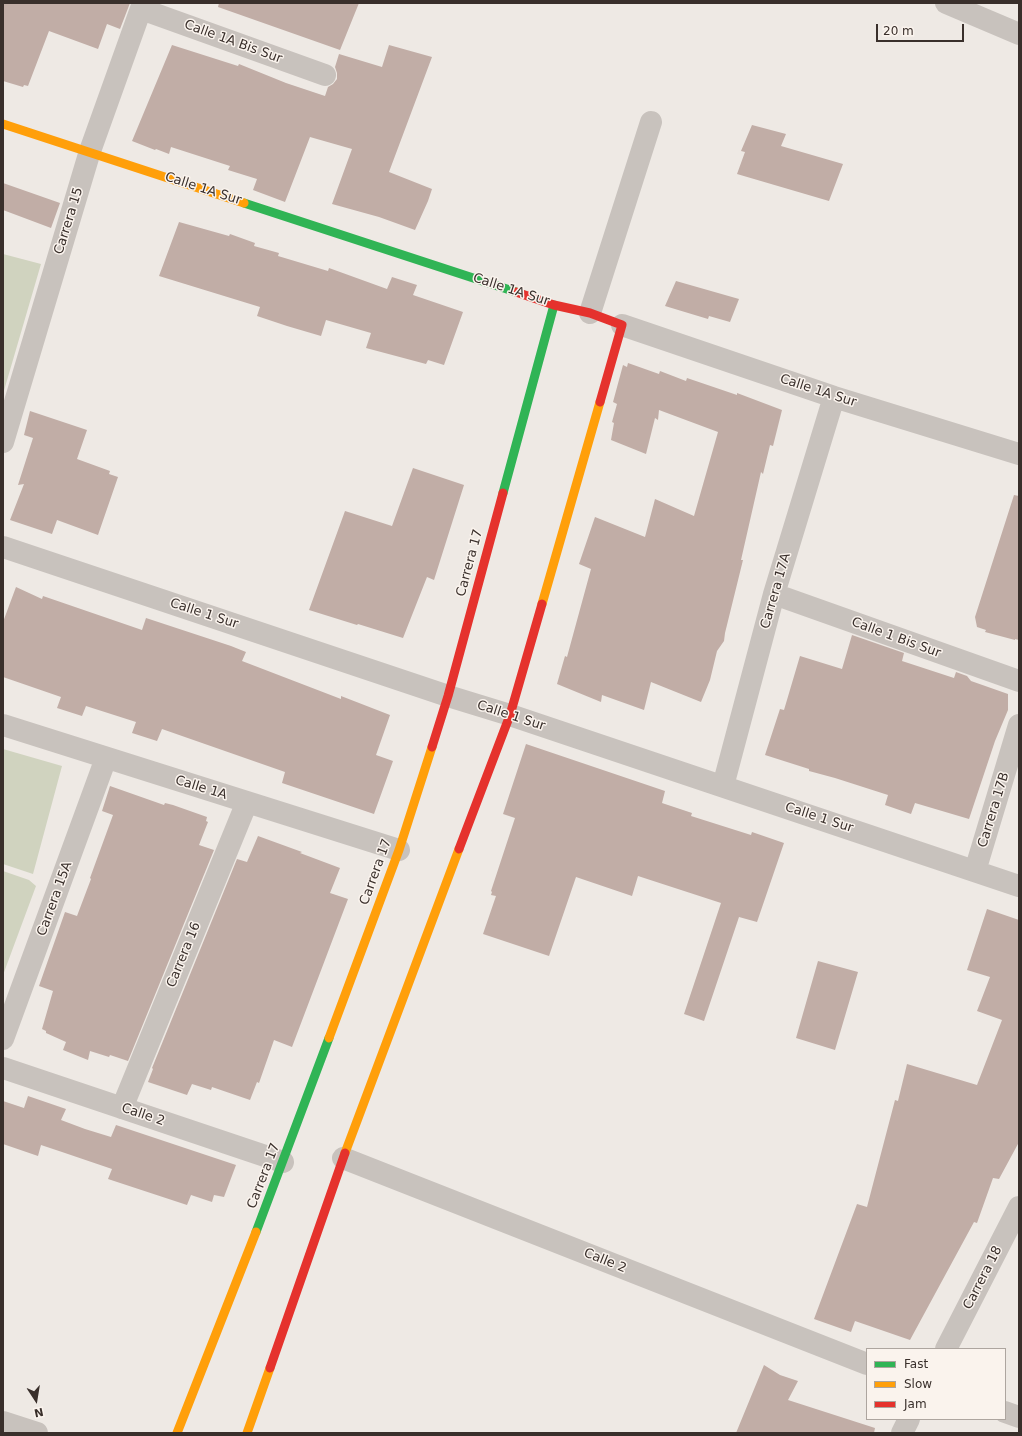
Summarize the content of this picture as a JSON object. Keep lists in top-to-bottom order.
{
  "streets": {
    "street": [
      "Calle 1A Bis Sur",
      "Calle 1A Sur",
      "Carrera 15",
      "Carrera 17",
      "Carrera 17A",
      "Calle 1 Sur",
      "Calle 1 Bis Sur",
      "Calle 1A",
      "Carrera 17B",
      "Carrera 15A",
      "Carrera 16",
      "Calle 2",
      "Carrera 18"
    ]
  },
  "crossings": [
    ["Calle 1A Bis Sur", "Carrera 15"],
    ["Calle 1A Sur", "Carrera 15"],
    ["Calle 1A Sur", "Carrera 17"],
    ["Calle 1A Sur", "Carrera 17A"],
    ["Carrera 17", "Calle 1 Sur"],
    ["Carrera 17", "Calle 1A"],
    ["Carrera 17", "Calle 2"],
    ["Carrera 17A", "Calle 1 Sur"],
    ["Carrera 17A", "Calle 1 Bis Sur"],
    ["Calle 1 Sur", "Carrera 17B"],
    ["Calle 1A", "Carrera 15A"],
    ["Calle 1A", "Carrera 16"],
    ["Carrera 16", "Calle 2"]
  ],
  "legend": ["Fast", "Slow", "Jam"],
  "scale_bar": "20 m",
  "north": "bottom"
}
